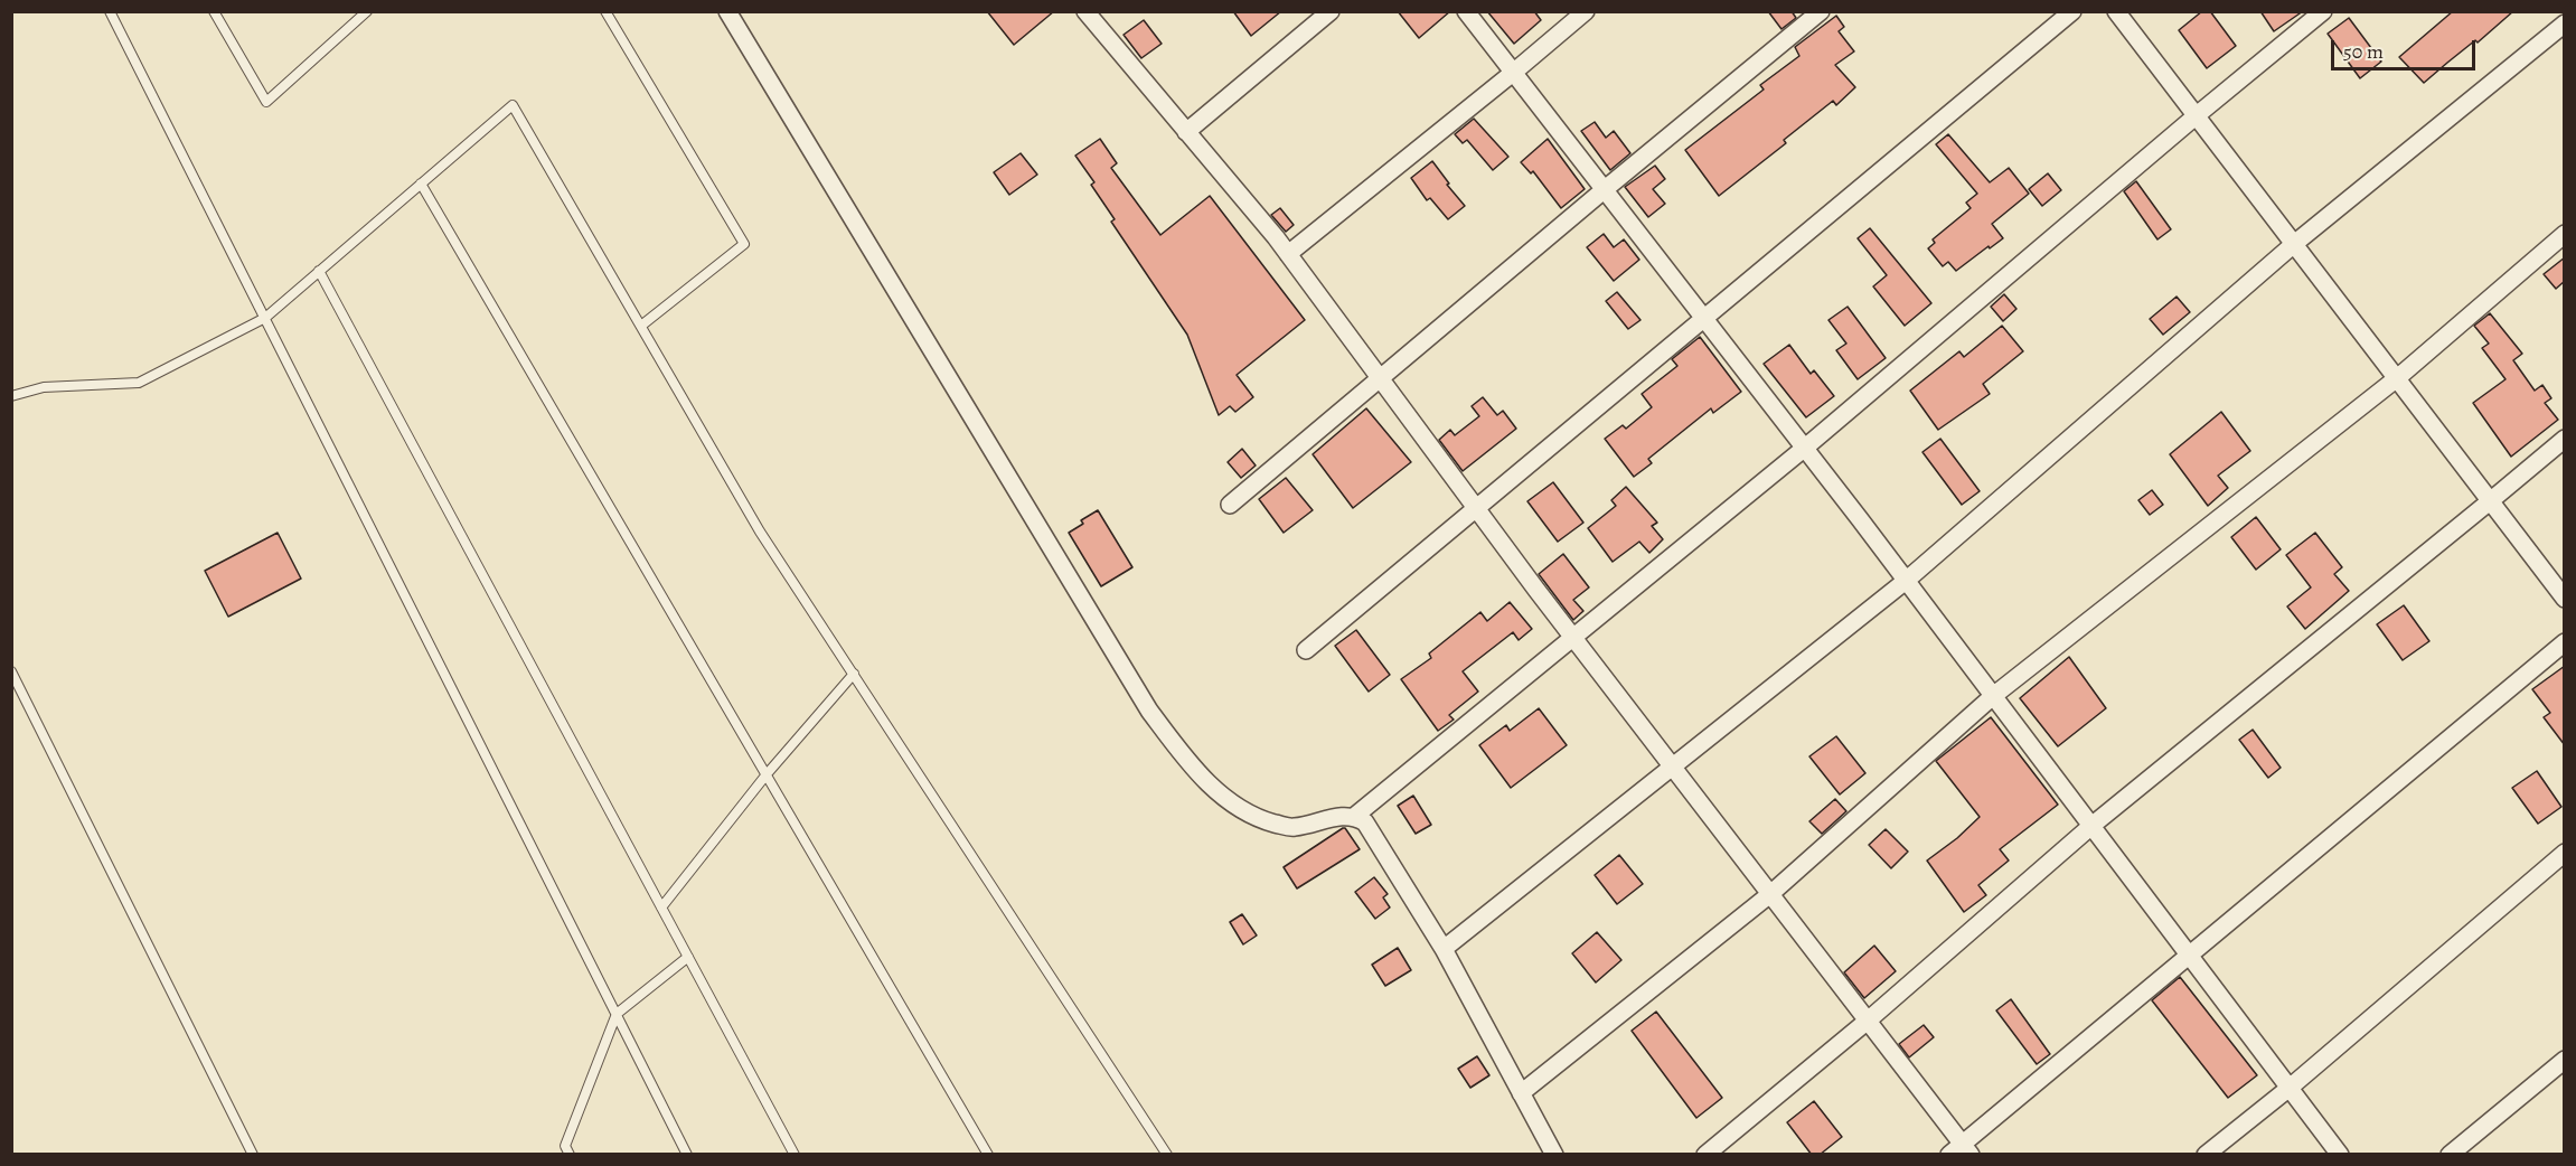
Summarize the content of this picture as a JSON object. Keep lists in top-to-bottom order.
{
  "scale_bar": "50 m"
}
